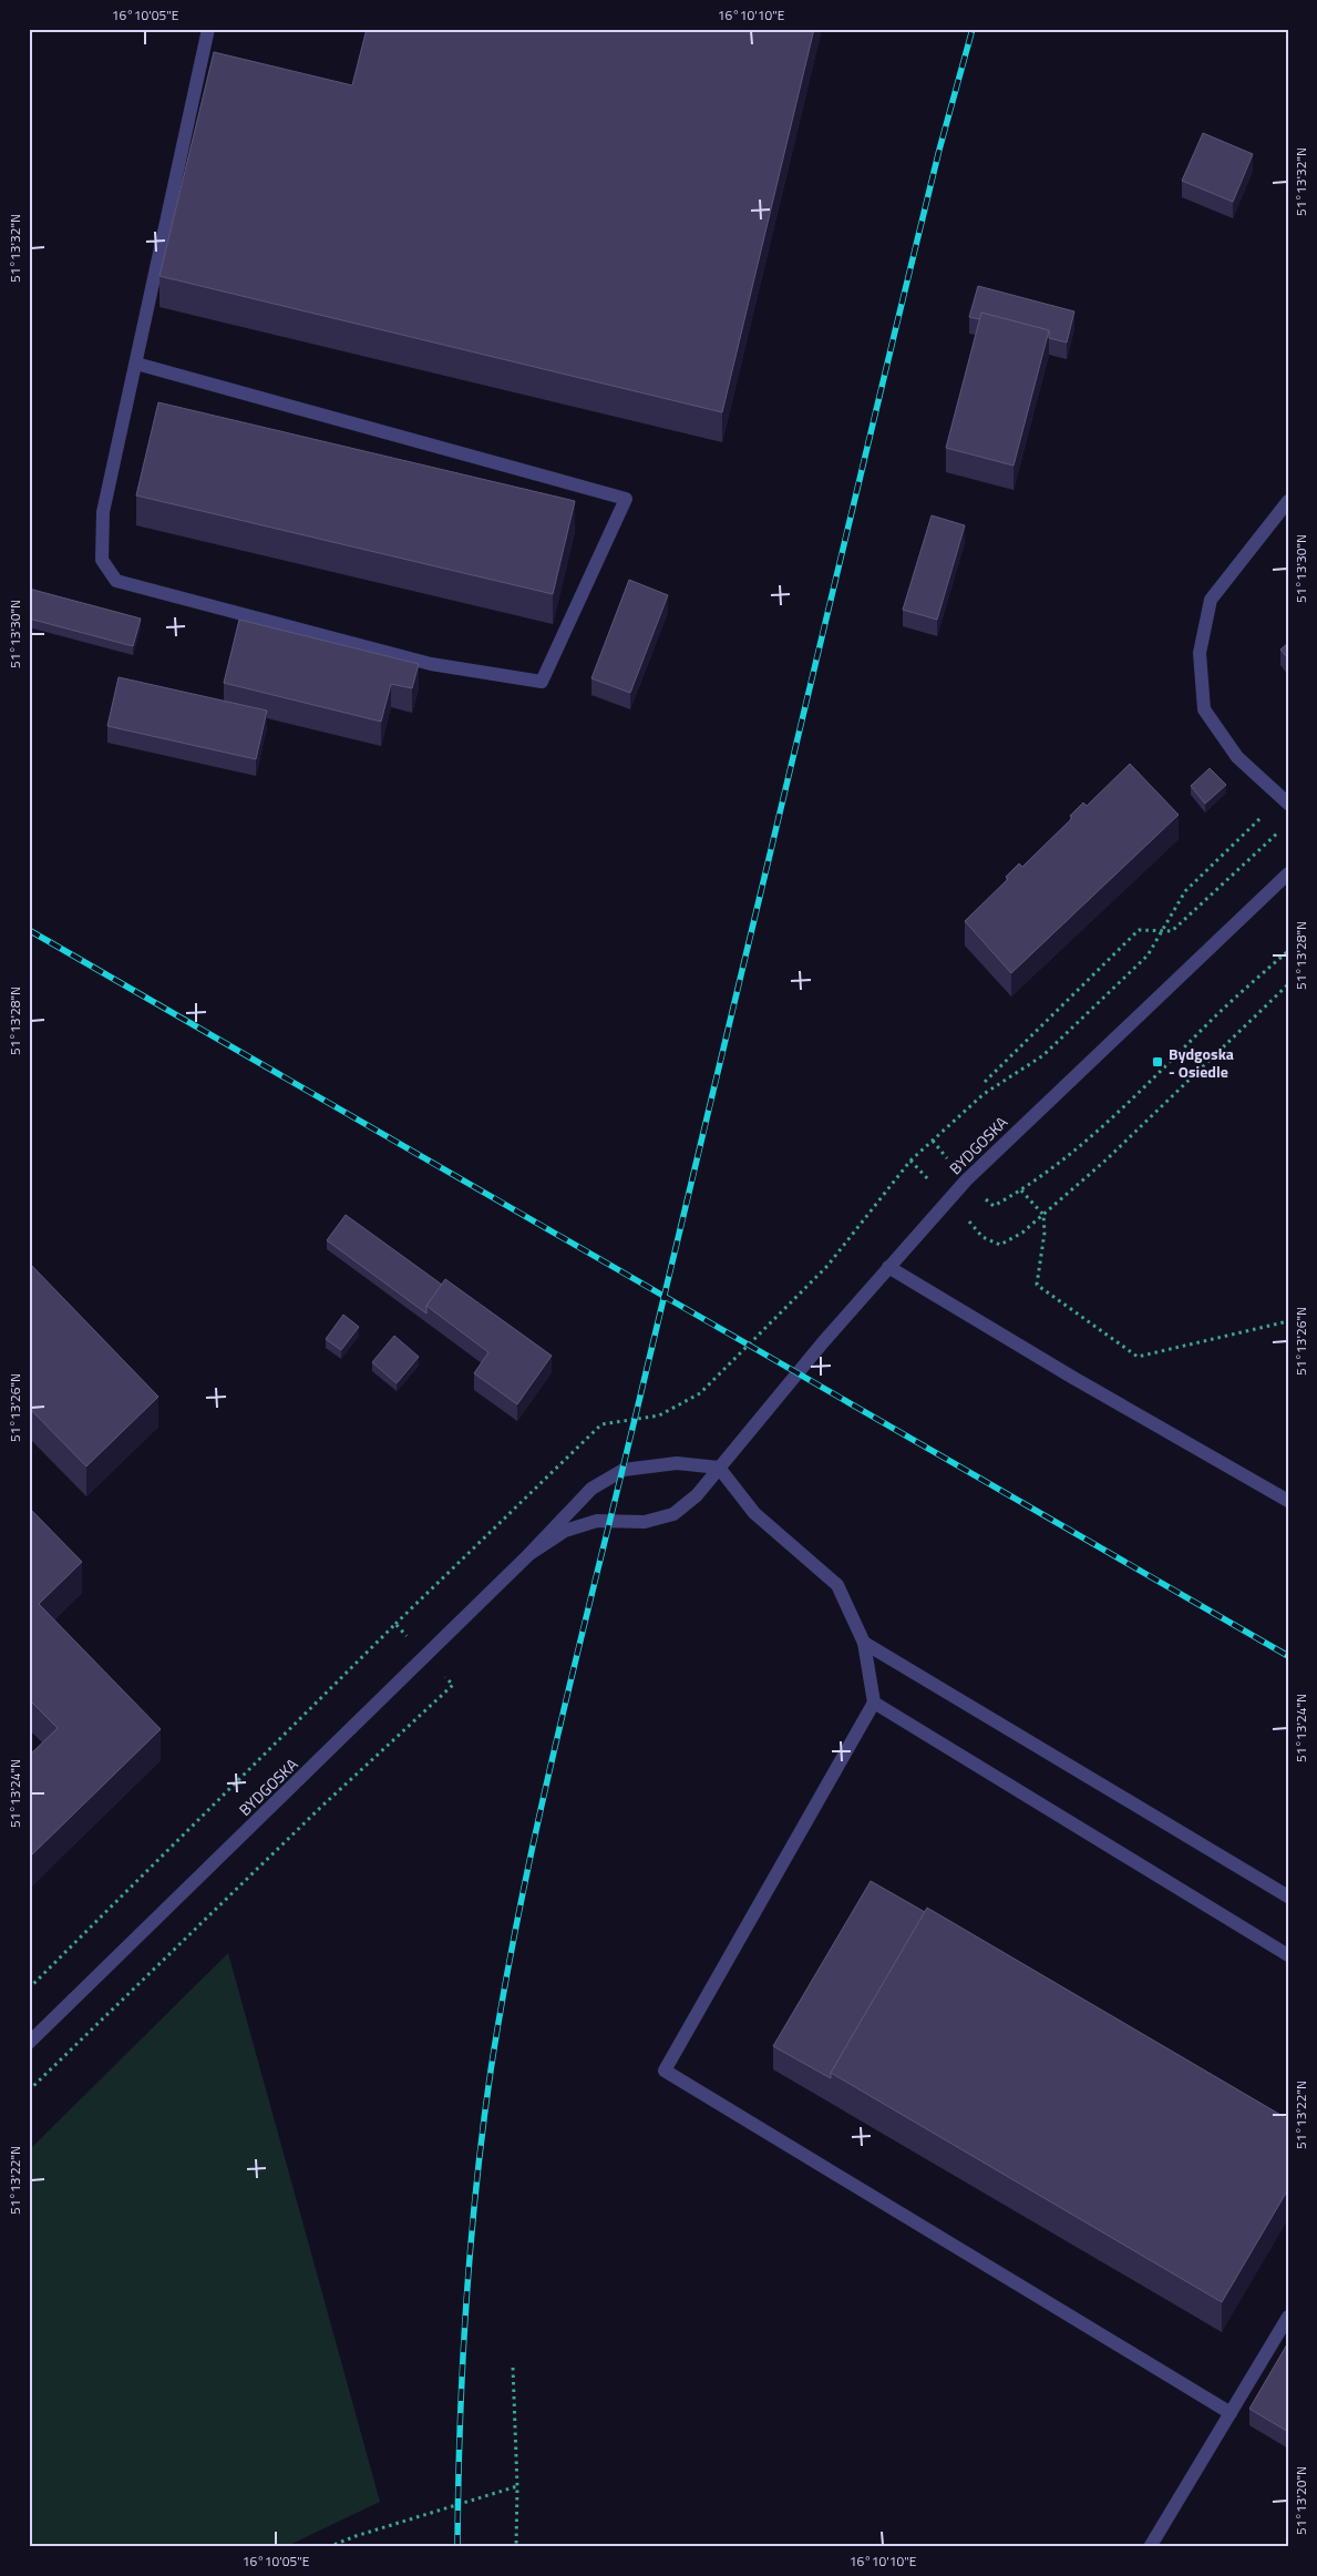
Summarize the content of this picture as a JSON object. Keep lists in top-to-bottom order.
{
  "streets": {
    "street": ["BYDGOSKA"]
  },
  "places": {
    "transit": ["Bydgoska - Osiedle"]
  },
  "coordinates": [
    "16°10'05\"E",
    "16°10'10\"E",
    "51°13'32\"N",
    "51°13'30\"N",
    "51°13'28\"N",
    "51°13'26\"N",
    "51°13'24\"N",
    "51°13'22\"N",
    "51°13'20\"N"
  ]
}
